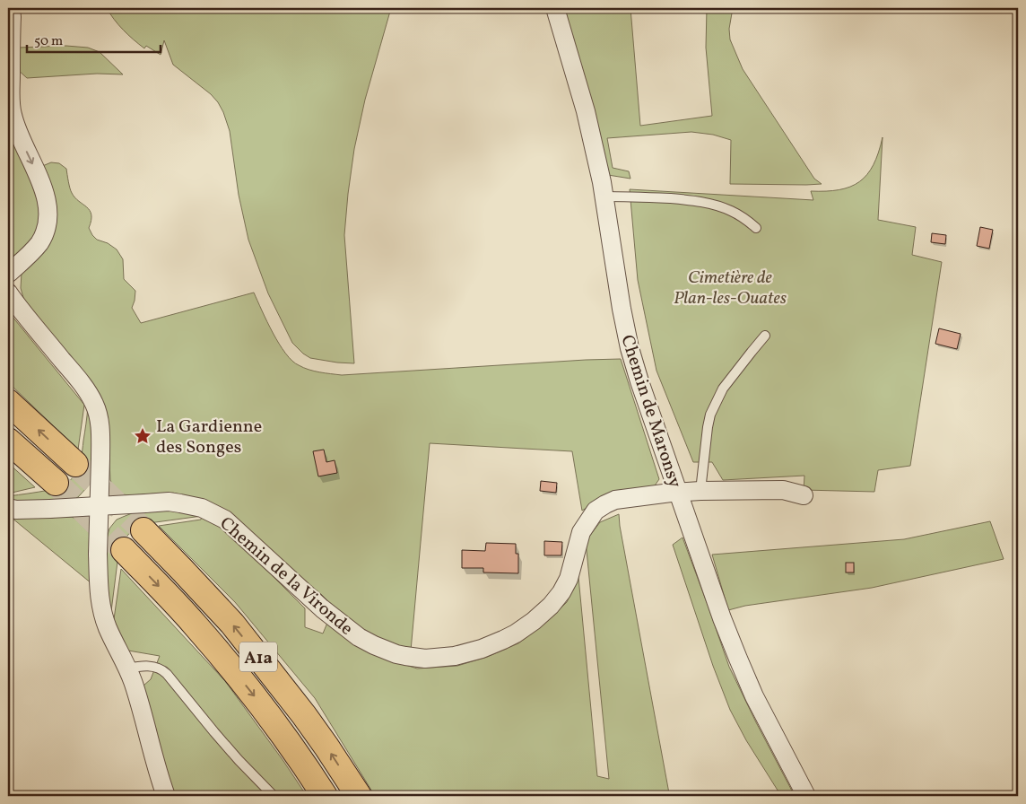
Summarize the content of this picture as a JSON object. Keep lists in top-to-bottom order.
{
  "streets": {
    "highway": ["A1a"],
    "street": ["Chemin de Maronsy", "Chemin de la Vironde"]
  },
  "crossings": [
    ["Chemin de Maronsy", "Chemin de la Vironde"]
  ],
  "parks": ["Cimetière de Plan-les-Ouates"],
  "places": {
    "place": ["La Gardienne des Songes"]
  },
  "scale_bar": "50 m"
}
